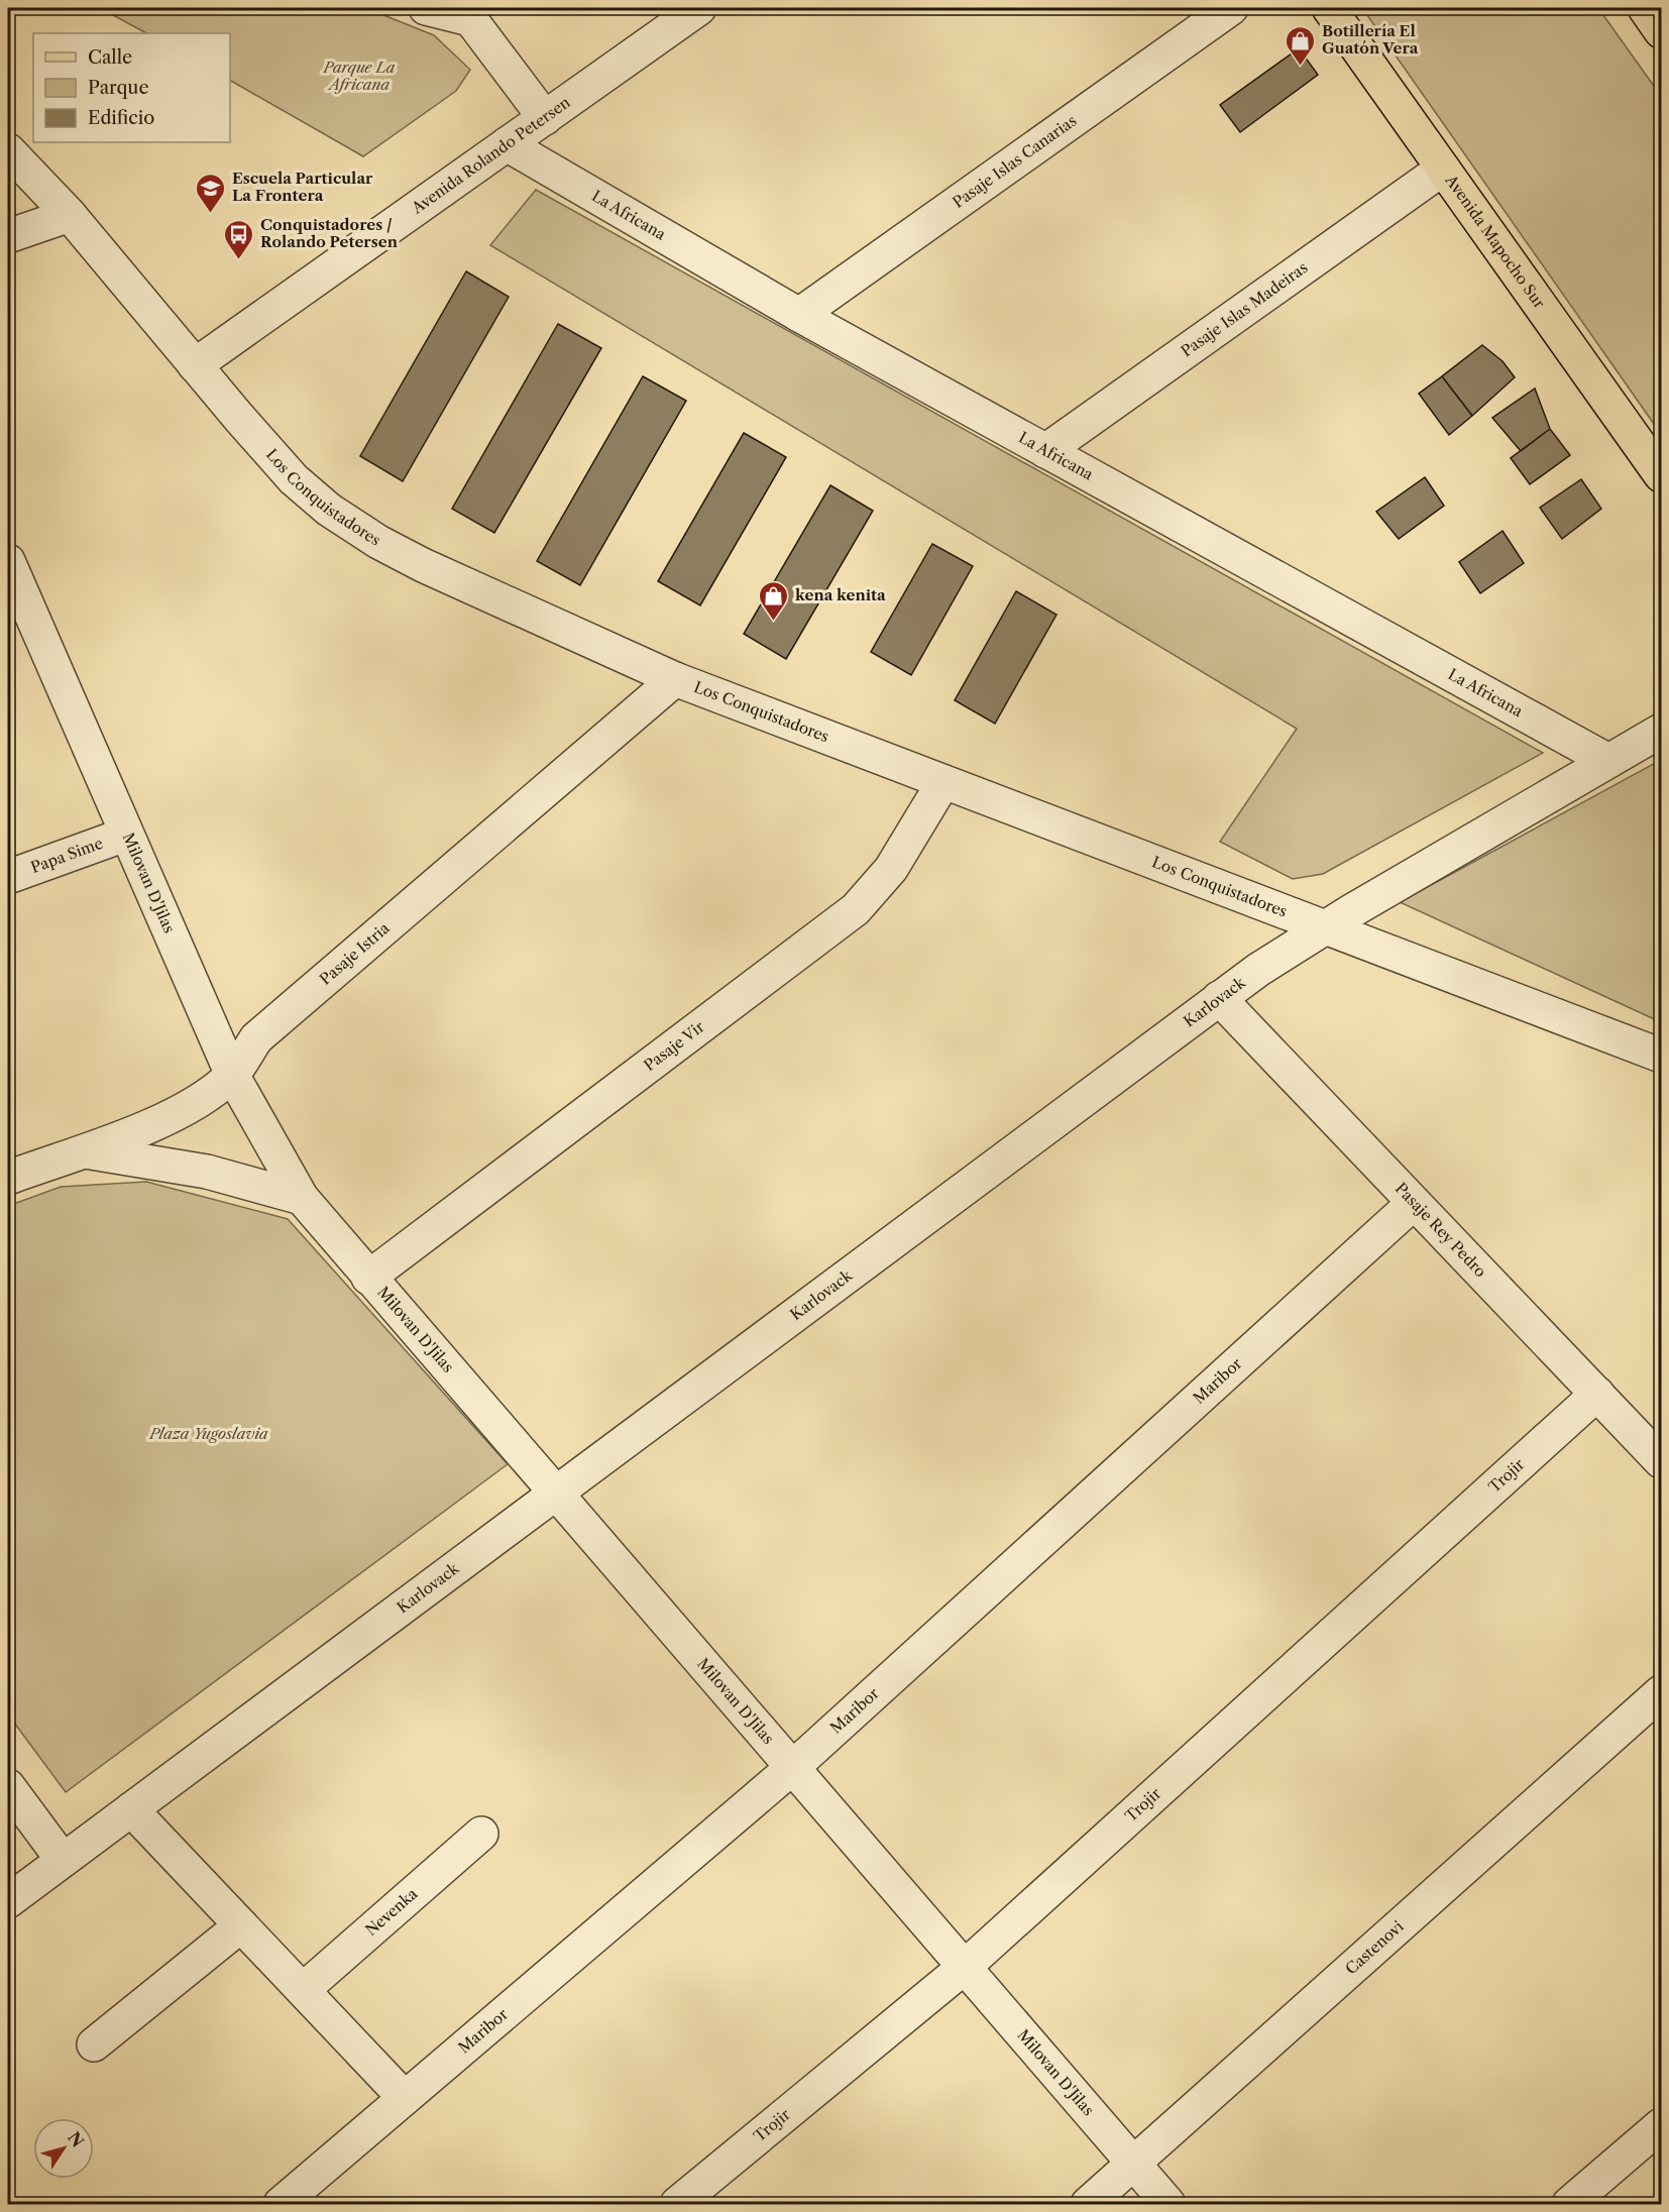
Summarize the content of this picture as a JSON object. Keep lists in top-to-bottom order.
{
  "streets": {
    "main road": ["Avenida Mapocho Sur"],
    "street": [
      "Avenida Rolando Petersen",
      "Pasaje Islas Canarias",
      "La Africana",
      "Pasaje Islas Madeiras",
      "Los Conquistadores",
      "Papa Sime",
      "Milovan D'Jilas",
      "Pasaje Istria",
      "Karlovack",
      "Pasaje Vir",
      "Pasaje Rey Pedro",
      "Maribor",
      "Trojir",
      "Nevenka",
      "Castenovi"
    ]
  },
  "crossings": [
    ["Avenida Rolando Petersen", "La Africana"],
    ["Avenida Rolando Petersen", "Los Conquistadores"],
    ["Pasaje Islas Canarias", "La Africana"],
    ["La Africana", "Pasaje Islas Madeiras"],
    ["La Africana", "Karlovack"],
    ["Avenida Mapocho Sur", "Pasaje Islas Madeiras"],
    ["Los Conquistadores", "Pasaje Istria"],
    ["Los Conquistadores", "Karlovack"],
    ["Los Conquistadores", "Pasaje Vir"],
    ["Papa Sime", "Milovan D'Jilas"],
    ["Milovan D'Jilas", "Pasaje Istria"],
    ["Milovan D'Jilas", "Karlovack"],
    ["Milovan D'Jilas", "Pasaje Vir"],
    ["Milovan D'Jilas", "Maribor"],
    ["Milovan D'Jilas", "Trojir"],
    ["Milovan D'Jilas", "Castenovi"],
    ["Karlovack", "Pasaje Rey Pedro"],
    ["Pasaje Rey Pedro", "Maribor"],
    ["Pasaje Rey Pedro", "Trojir"]
  ],
  "parks": ["Parque La Africana", "Plaza Yugoslavia"],
  "places": {
    "shop": ["Botillería El Guatón Vera", "kena kenita"],
    "school or university": ["Escuela Particular La Frontera"],
    "bus stop": ["Conquistadores / Rolando Petersen"]
  },
  "legend": ["Calle", "Parque", "Edificio"],
  "north": "top right"
}
